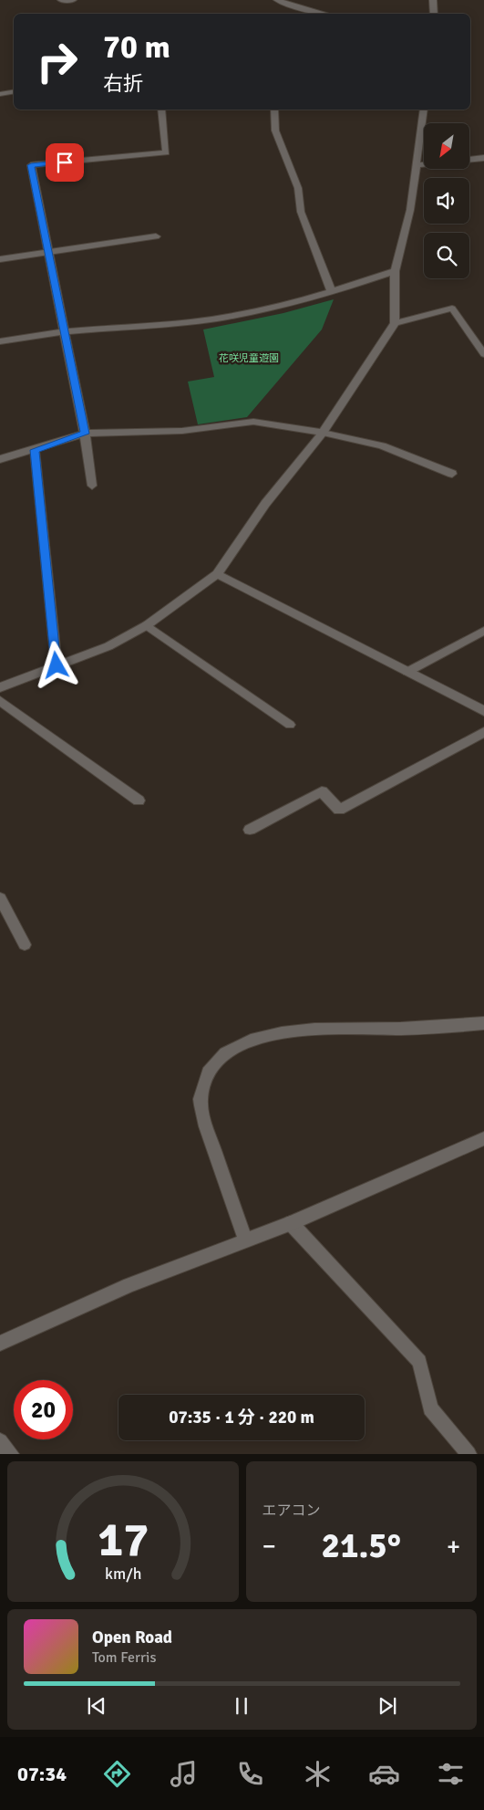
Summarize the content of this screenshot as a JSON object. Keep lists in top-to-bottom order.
{
  "parks": ["花咲児童遊園"],
  "north": "bottom left",
  "page": {
    "turn": ["70 m", "右折"],
    "limit": "20",
    "trip": "07:35 · 1 分 · 220 m",
    "tile": "エアコン",
    "heat": ["−", "21.5°", "+"],
    "song": ["Open Road", "Tom Ferris"],
    "tabs": "07:34",
    "gauge": ["17", "km/h"]
  }
}
